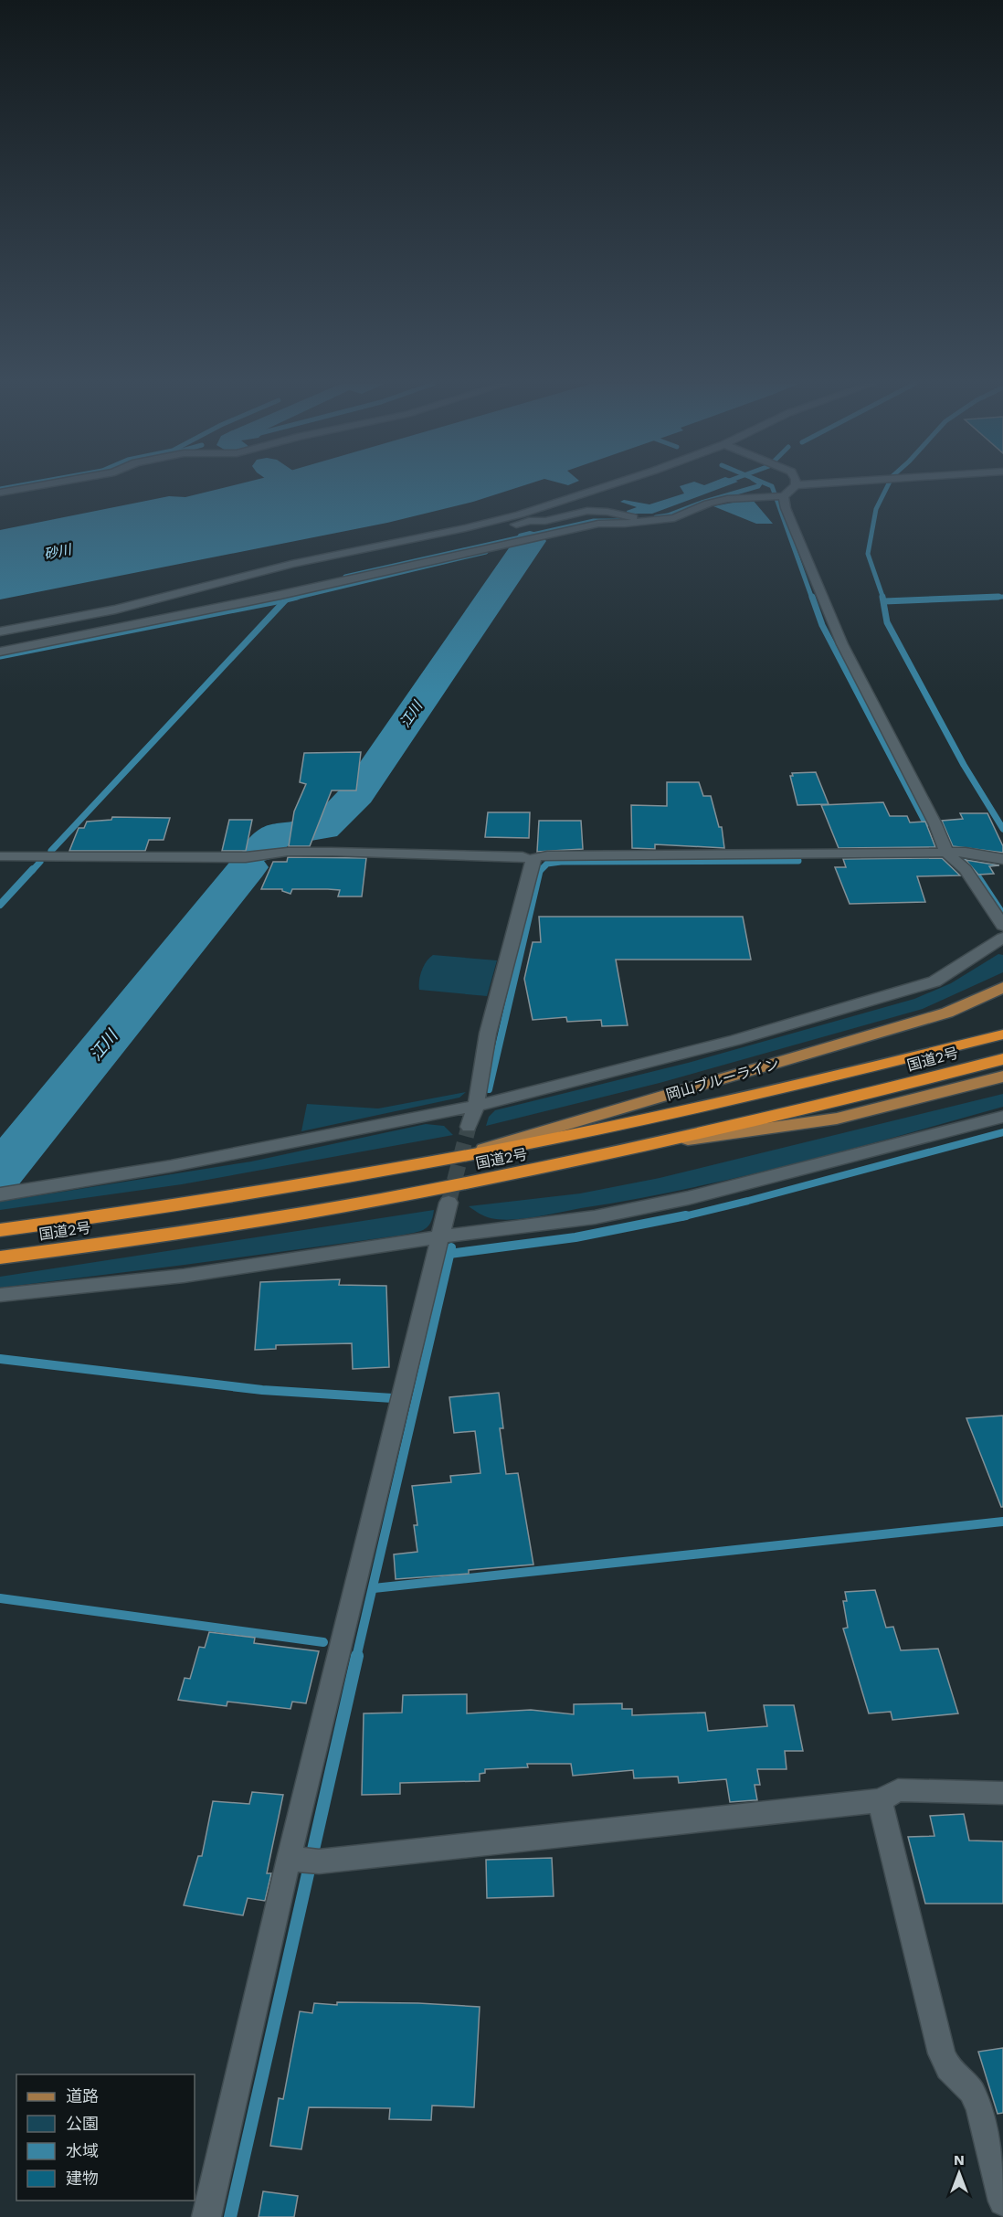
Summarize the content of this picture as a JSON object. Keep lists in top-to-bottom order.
{
  "streets": {
    "highway": ["国道2号"],
    "main road": ["岡山ブルーライン"]
  },
  "crossings": [
    ["国道2号", "岡山ブルーライン"]
  ],
  "water": ["砂川", "江川"],
  "legend": [
    "道路",
    "公園",
    "水域",
    "建物"
  ],
  "north": "top"
}
